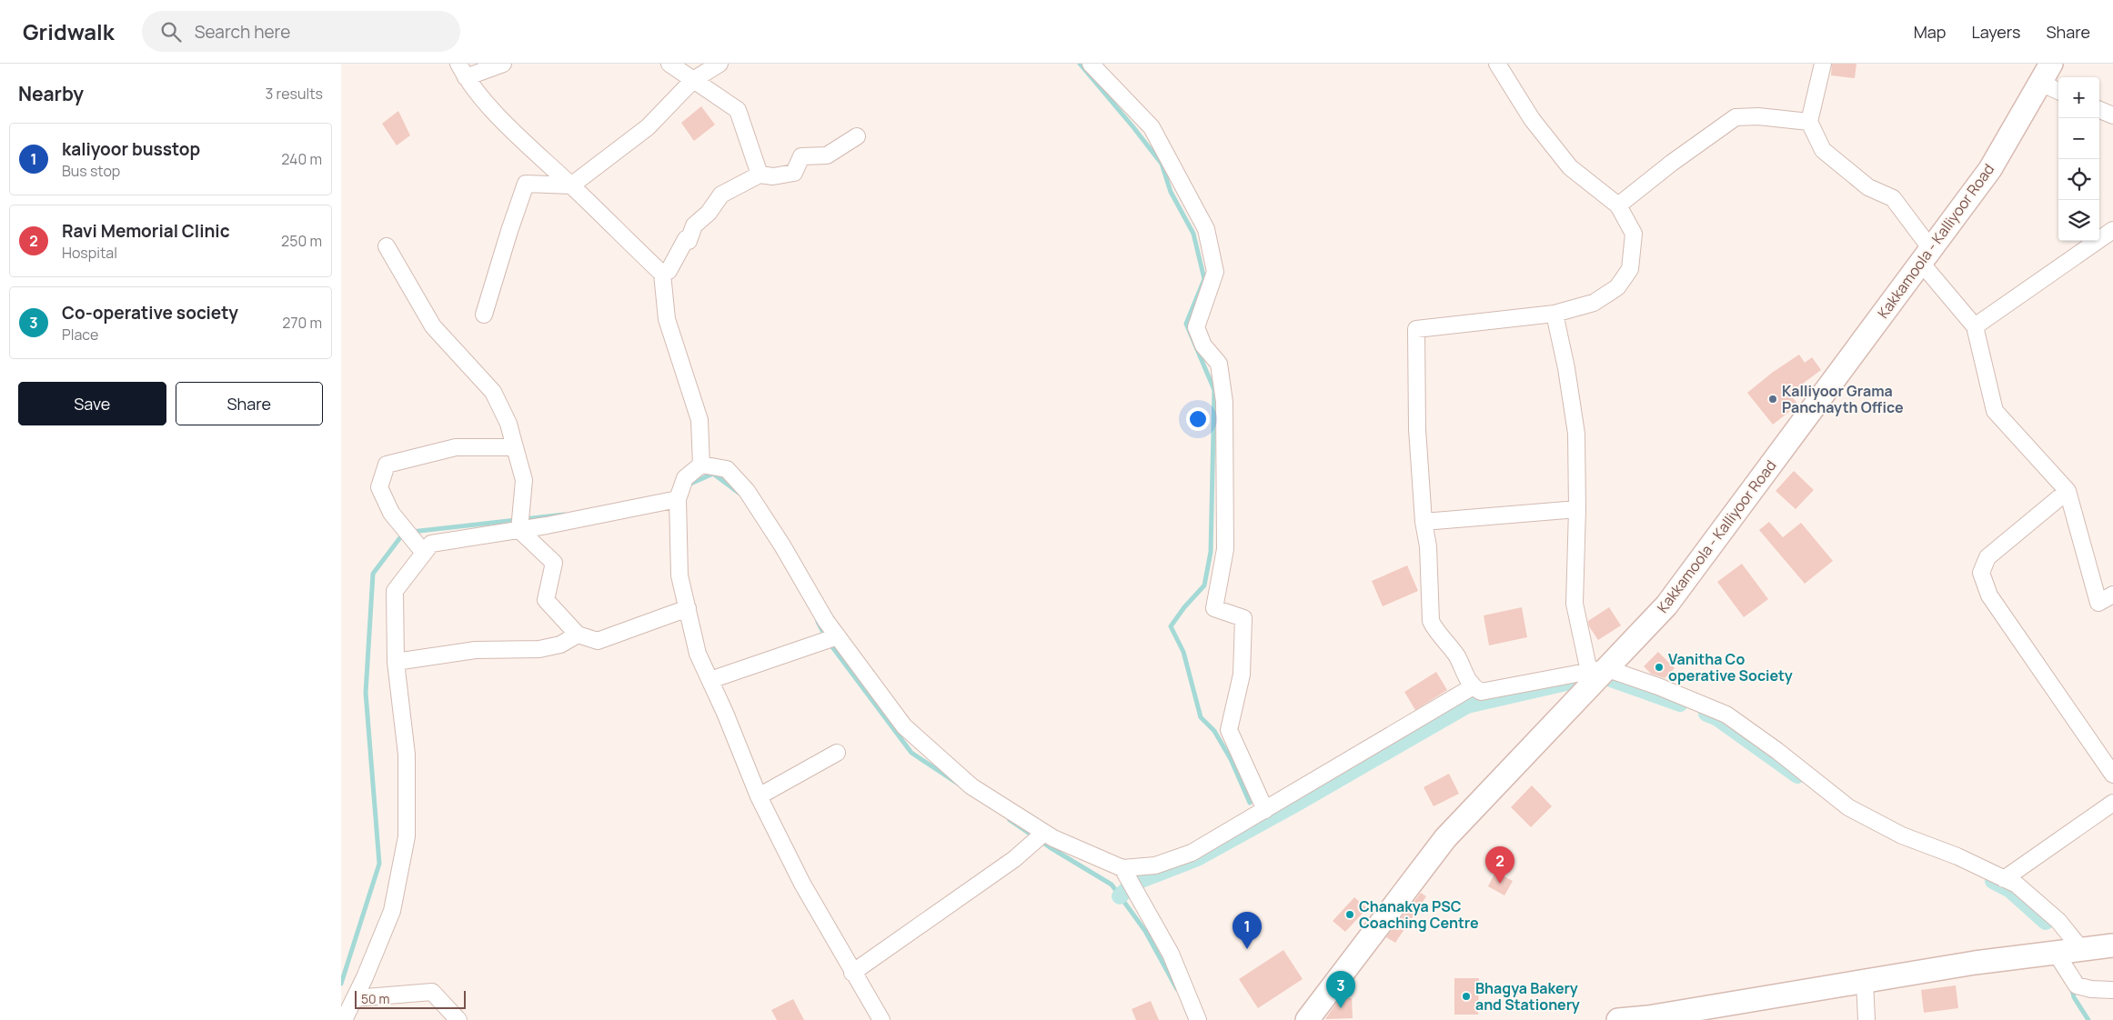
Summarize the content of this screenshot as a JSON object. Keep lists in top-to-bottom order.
{
  "streets": {
    "main road": ["Kakkamoola - Kalliyoor Road"]
  },
  "places": [
    "Kalliyoor Grama Panchayth Office",
    "Vanitha Co operative Society",
    "Chanakya PSC Coaching Centre",
    "Bhagya Bakery and Stationery"
  ],
  "scale_bar": "50 m",
  "page": {
    "header": "Gridwalk",
    "search": "Search here",
    "nav": ["Map", "Layers", "Share"],
    "heading": ["Nearby", "3 results"],
    "map_buttons": ["+", "−"],
    "list": [
      {
        "mark": "1",
        "name": "kaliyoor busstop",
        "note": "Bus stop",
        "value": "240 m"
      },
      {
        "mark": "2",
        "name": "Ravi Memorial Clinic",
        "note": "Hospital",
        "value": "250 m"
      },
      {
        "mark": "3",
        "name": "Co-operative society",
        "note": "Place",
        "value": "270 m"
      }
    ],
    "buttons": ["Save", "Share"],
    "pins": ["2", "1", "3"],
    "scale": "50 m"
  }
}
